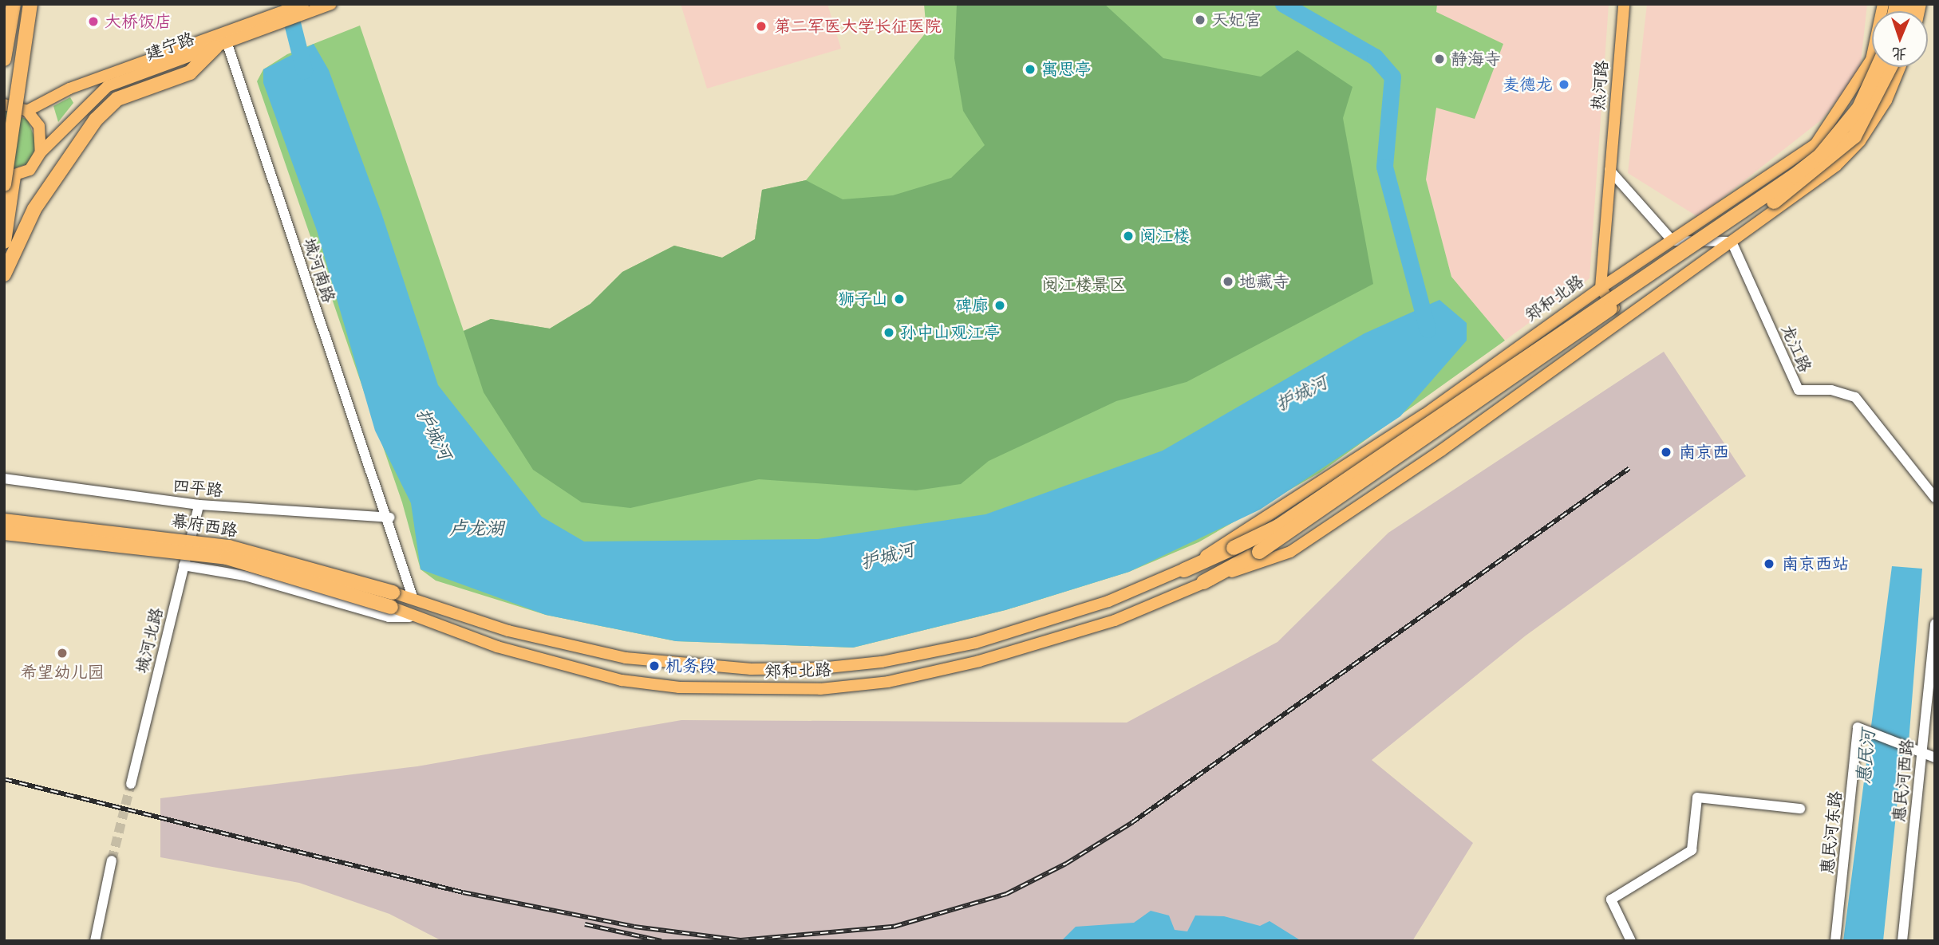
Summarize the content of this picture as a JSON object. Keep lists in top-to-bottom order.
{
  "streets": {
    "highway": ["郑和北路", "幕府西路"],
    "main road": ["建宁路", "热河路"],
    "street": [
      "城河南路",
      "龙江路",
      "四平路",
      "城河北路",
      "惠民河西路",
      "惠民河东路"
    ]
  },
  "crossings": [
    ["建宁路", "城河南路"],
    ["热河路", "郑和北路"],
    ["城河南路", "郑和北路"],
    ["城河南路", "四平路"],
    ["郑和北路", "龙江路"],
    ["郑和北路", "幕府西路"],
    ["四平路", "城河北路"],
    ["惠民河西路", "惠民河东路"]
  ],
  "water": ["护城河", "卢龙湖", "惠民河"],
  "parks": ["阅江楼景区"],
  "places": [
    "天妃宫",
    "大桥饭店",
    "第二军医大学长征医院",
    "静海寺",
    "寓思亭",
    "麦德龙",
    "阅江楼",
    "地藏寺",
    "狮子山",
    "碑廊",
    "孙中山观江亭",
    "南京西",
    "南京西站",
    "希望幼儿园",
    "机务段"
  ],
  "north": "bottom"
}
